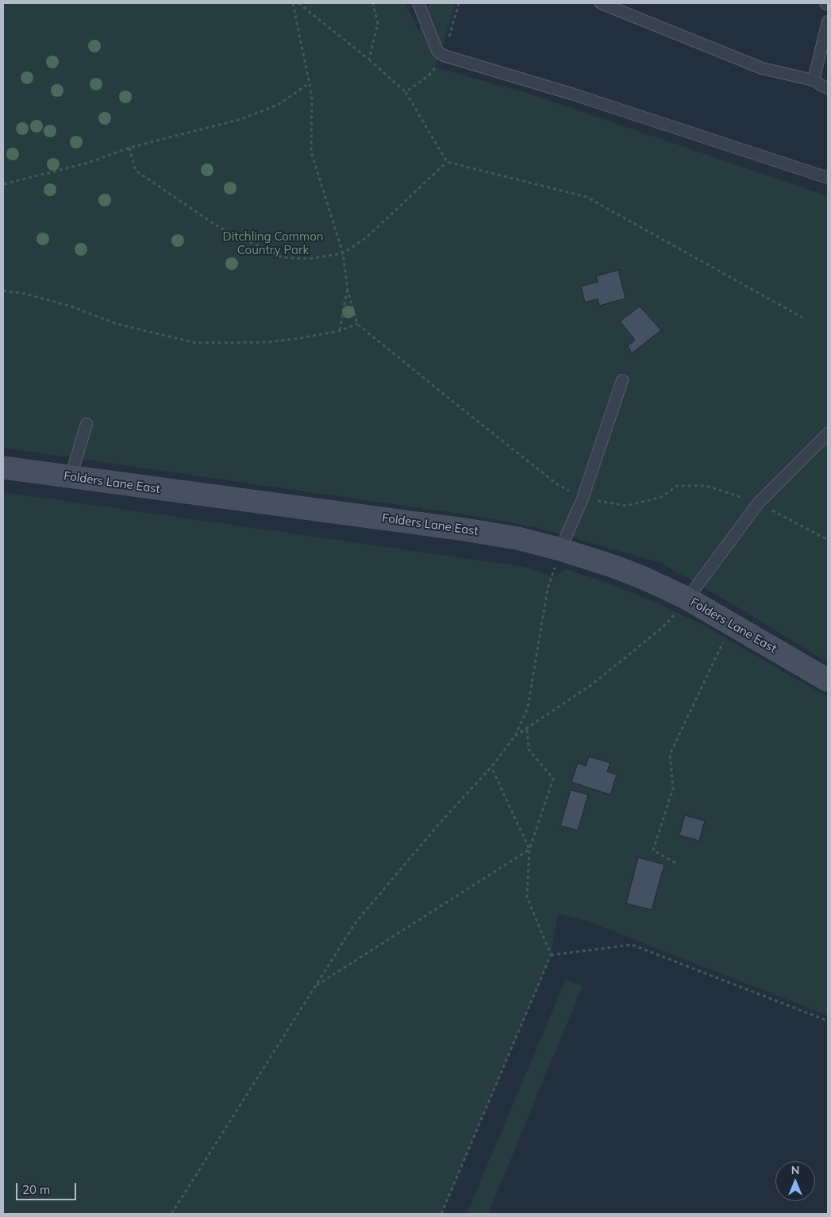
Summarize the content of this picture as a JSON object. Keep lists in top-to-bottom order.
{
  "streets": {
    "street": ["Folders Lane East"]
  },
  "parks": ["Ditchling Common Country Park"],
  "scale_bar": "20 m",
  "north": "top"
}
